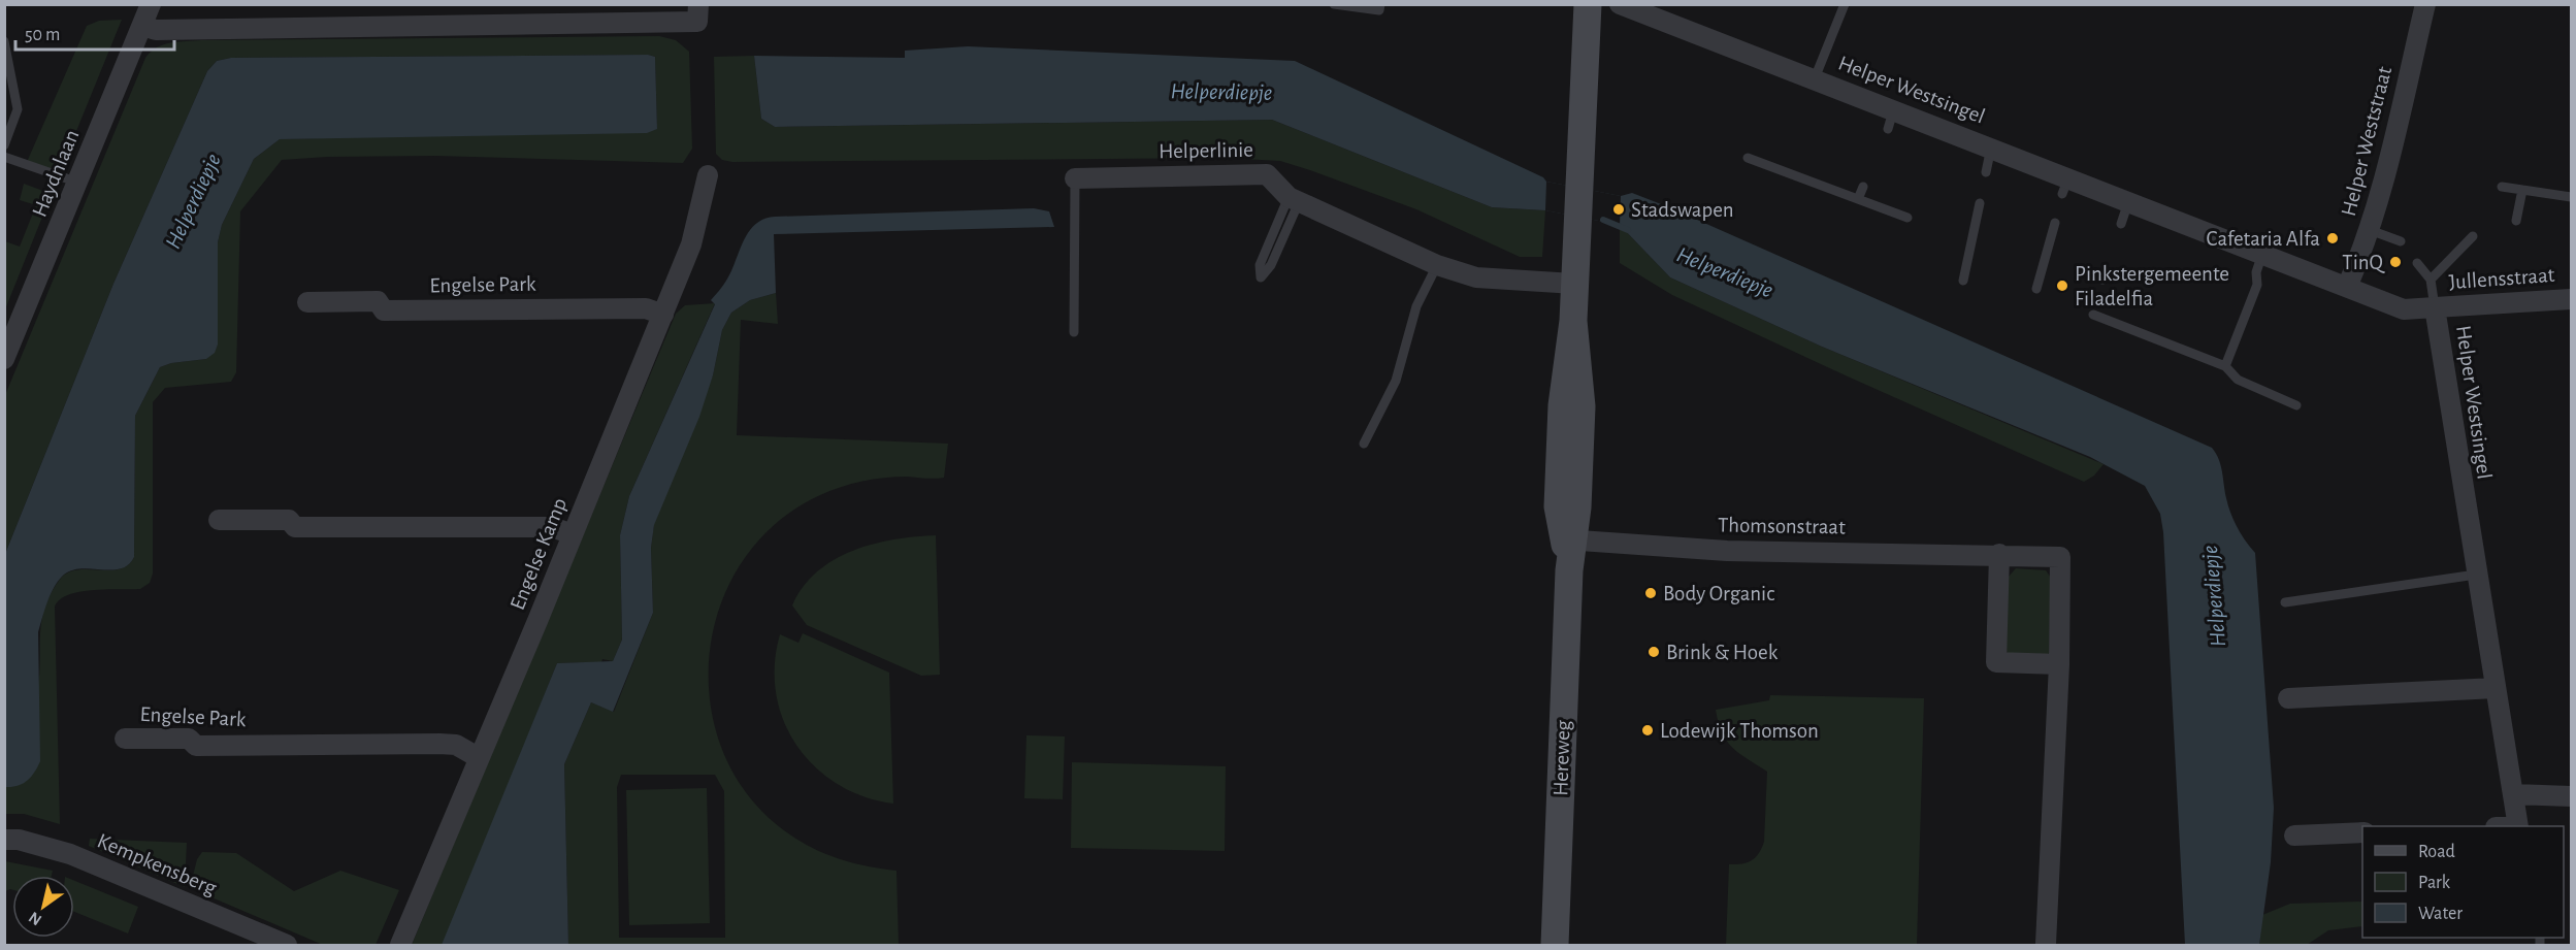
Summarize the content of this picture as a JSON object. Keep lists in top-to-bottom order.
{
  "streets": {
    "main road": ["Hereweg"],
    "street": [
      "Helper Westsingel",
      "Helper Weststraat",
      "Helperlinie",
      "Haydnlaan",
      "Jullensstraat",
      "Engelse Park",
      "Thomsonstraat",
      "Engelse Kamp",
      "Kempkensberg"
    ]
  },
  "crossings": [
    ["Helper Westsingel", "Helper Weststraat"],
    ["Helper Westsingel", "Jullensstraat"],
    ["Helperlinie", "Hereweg"],
    ["Engelse Park", "Engelse Kamp"],
    ["Thomsonstraat", "Hereweg"]
  ],
  "water": ["Helperdiepje"],
  "places": [
    "Stadswapen",
    "Cafetaria Alfa",
    "TinQ",
    "Pinkstergemeente Filadelfia",
    "Body Organic",
    "Brink & Hoek",
    "Lodewijk Thomson"
  ],
  "legend": ["Road", "Park", "Water"],
  "scale_bar": "50 m",
  "north": "bottom left"
}
